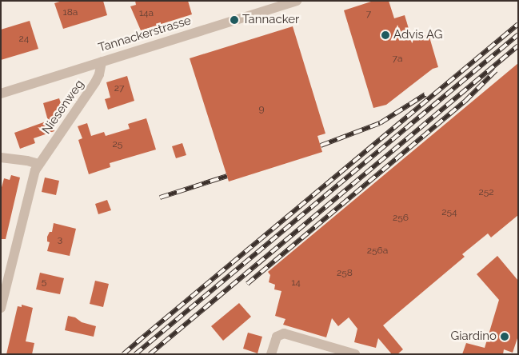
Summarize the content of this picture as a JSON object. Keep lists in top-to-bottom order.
{
  "streets": {
    "street": ["Tannackerstrasse", "Niesenweg"]
  },
  "crossings": [
    ["Tannackerstrasse", "Niesenweg"]
  ],
  "places": ["Tannacker", "Advis AG", "Giardino"],
  "house_numbers": [
    "18a",
    "14a",
    "7",
    "24",
    "7a",
    "27",
    "9",
    "25",
    "252",
    "254",
    "256",
    "3",
    "256a",
    "258",
    "5",
    "14"
  ]
}
